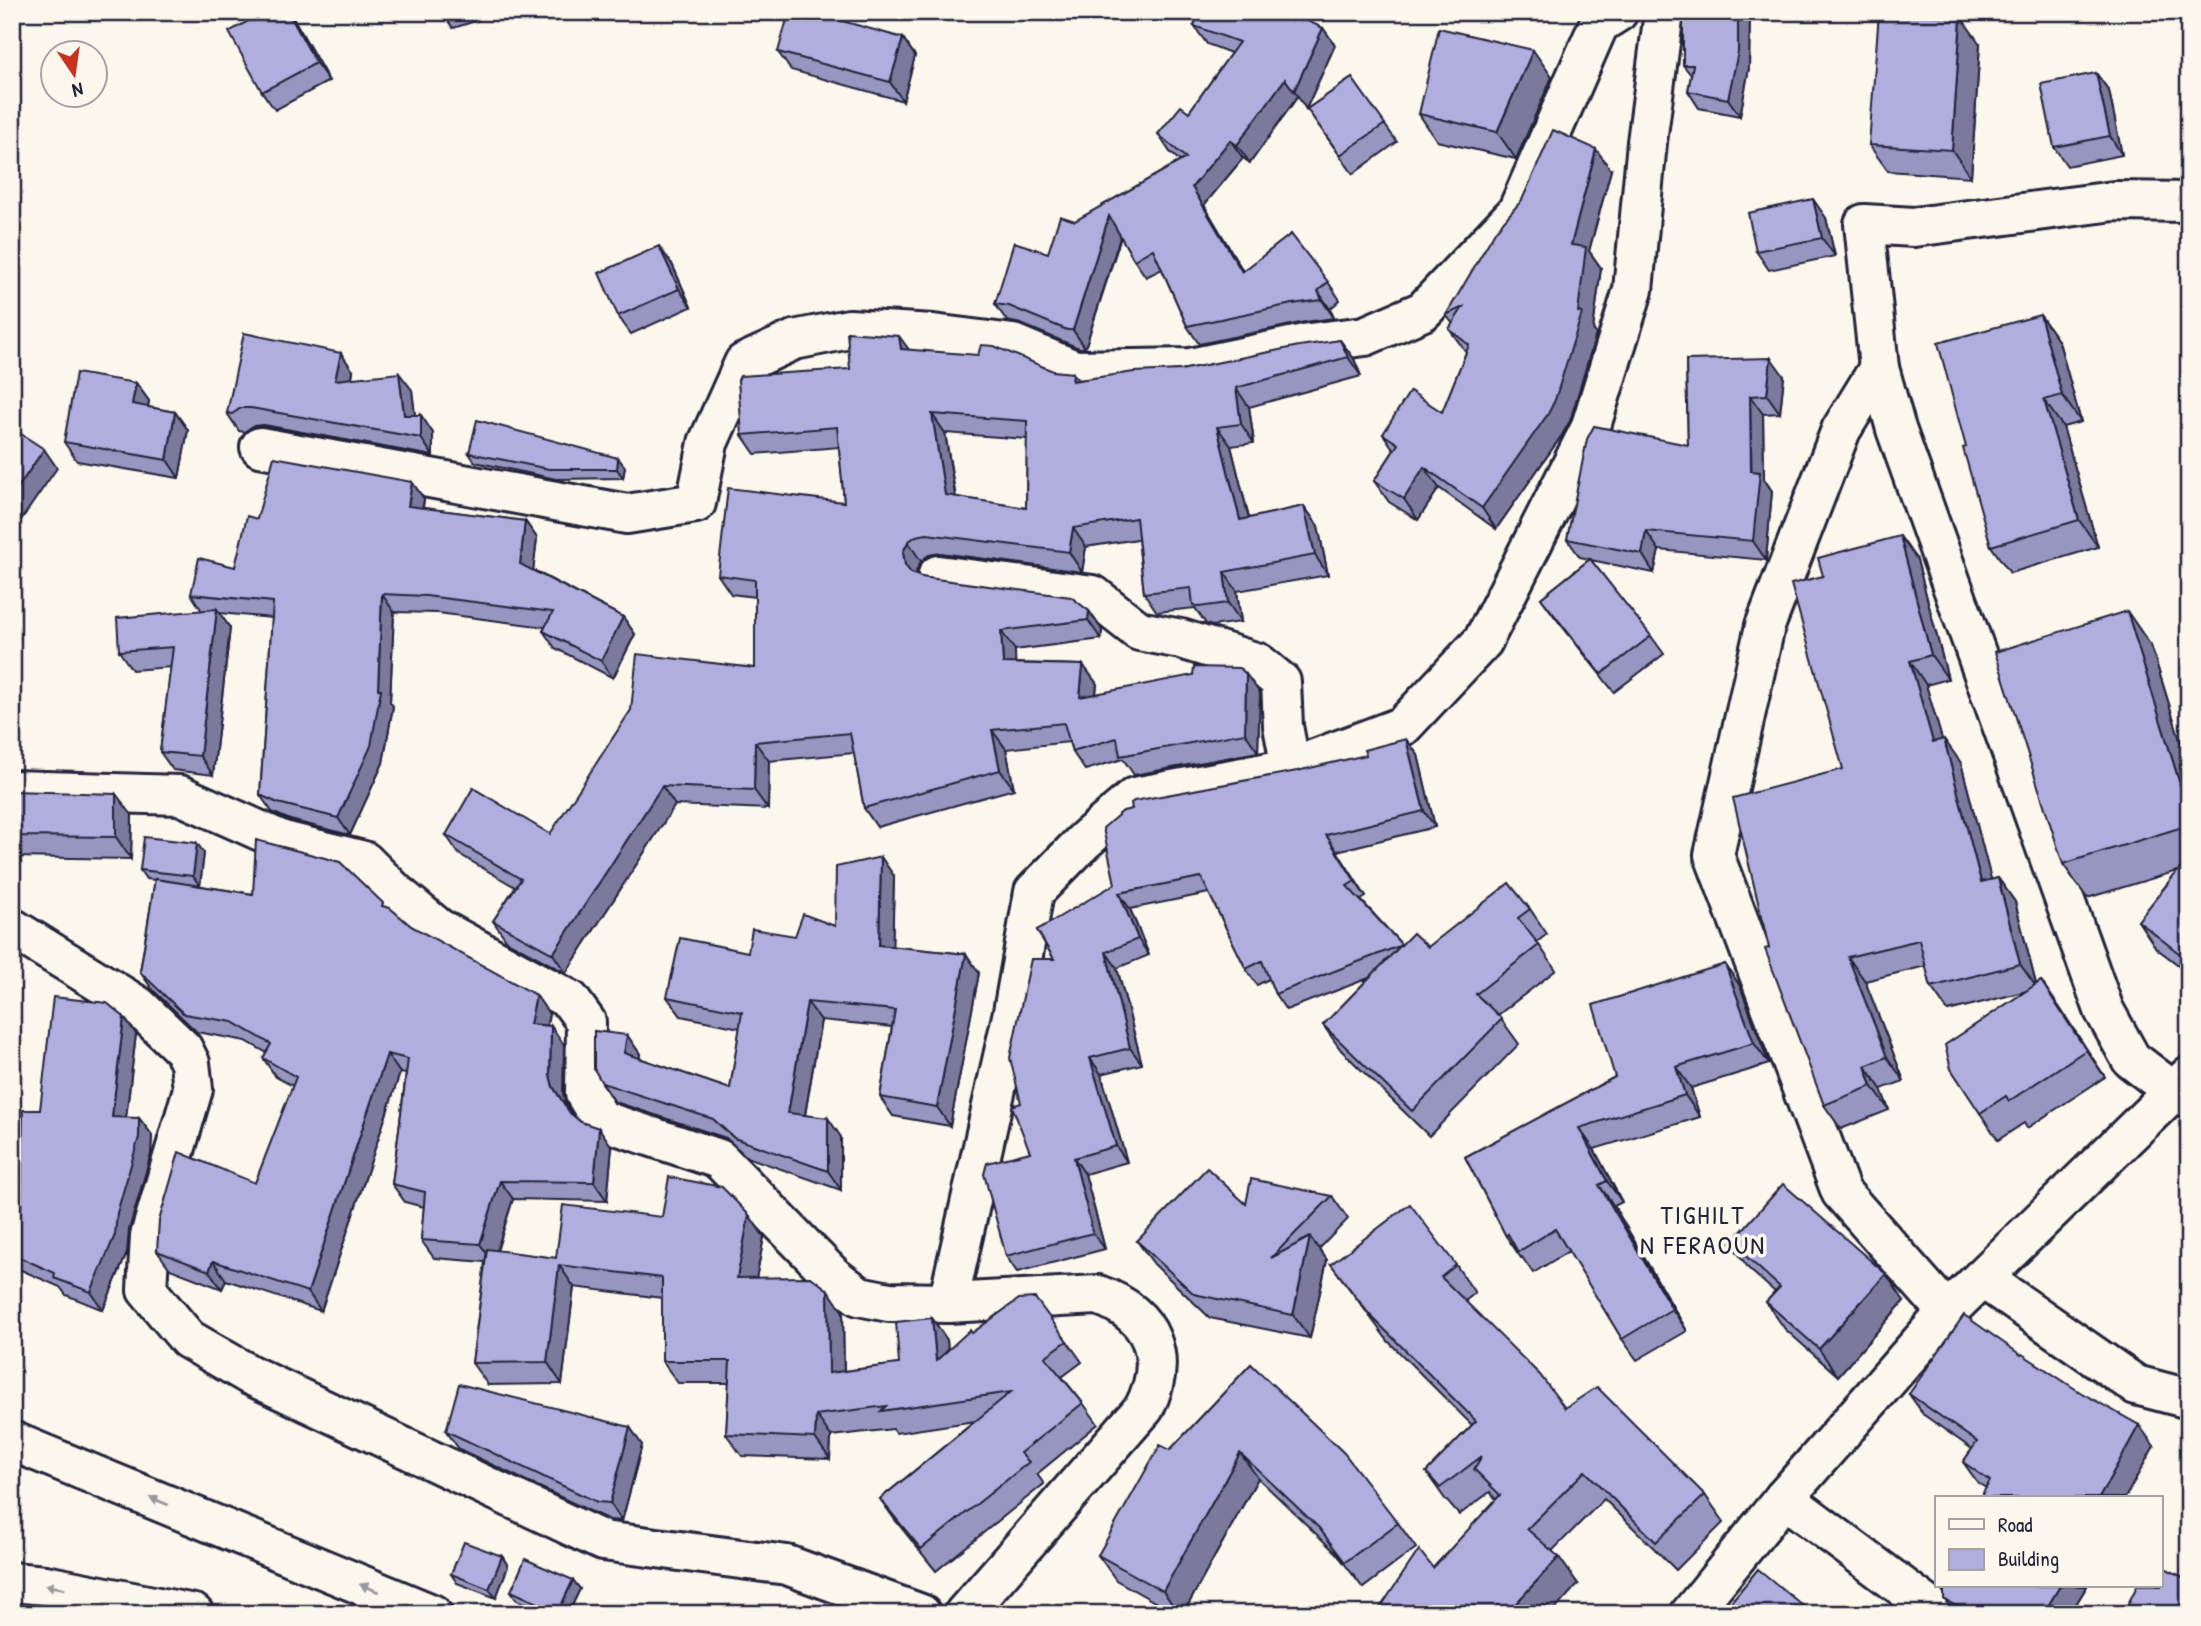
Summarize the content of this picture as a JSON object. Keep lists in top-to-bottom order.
{
  "districts": ["TIGHILT N FERAOUN"],
  "legend": ["Road", "Building"],
  "north": "bottom"
}
